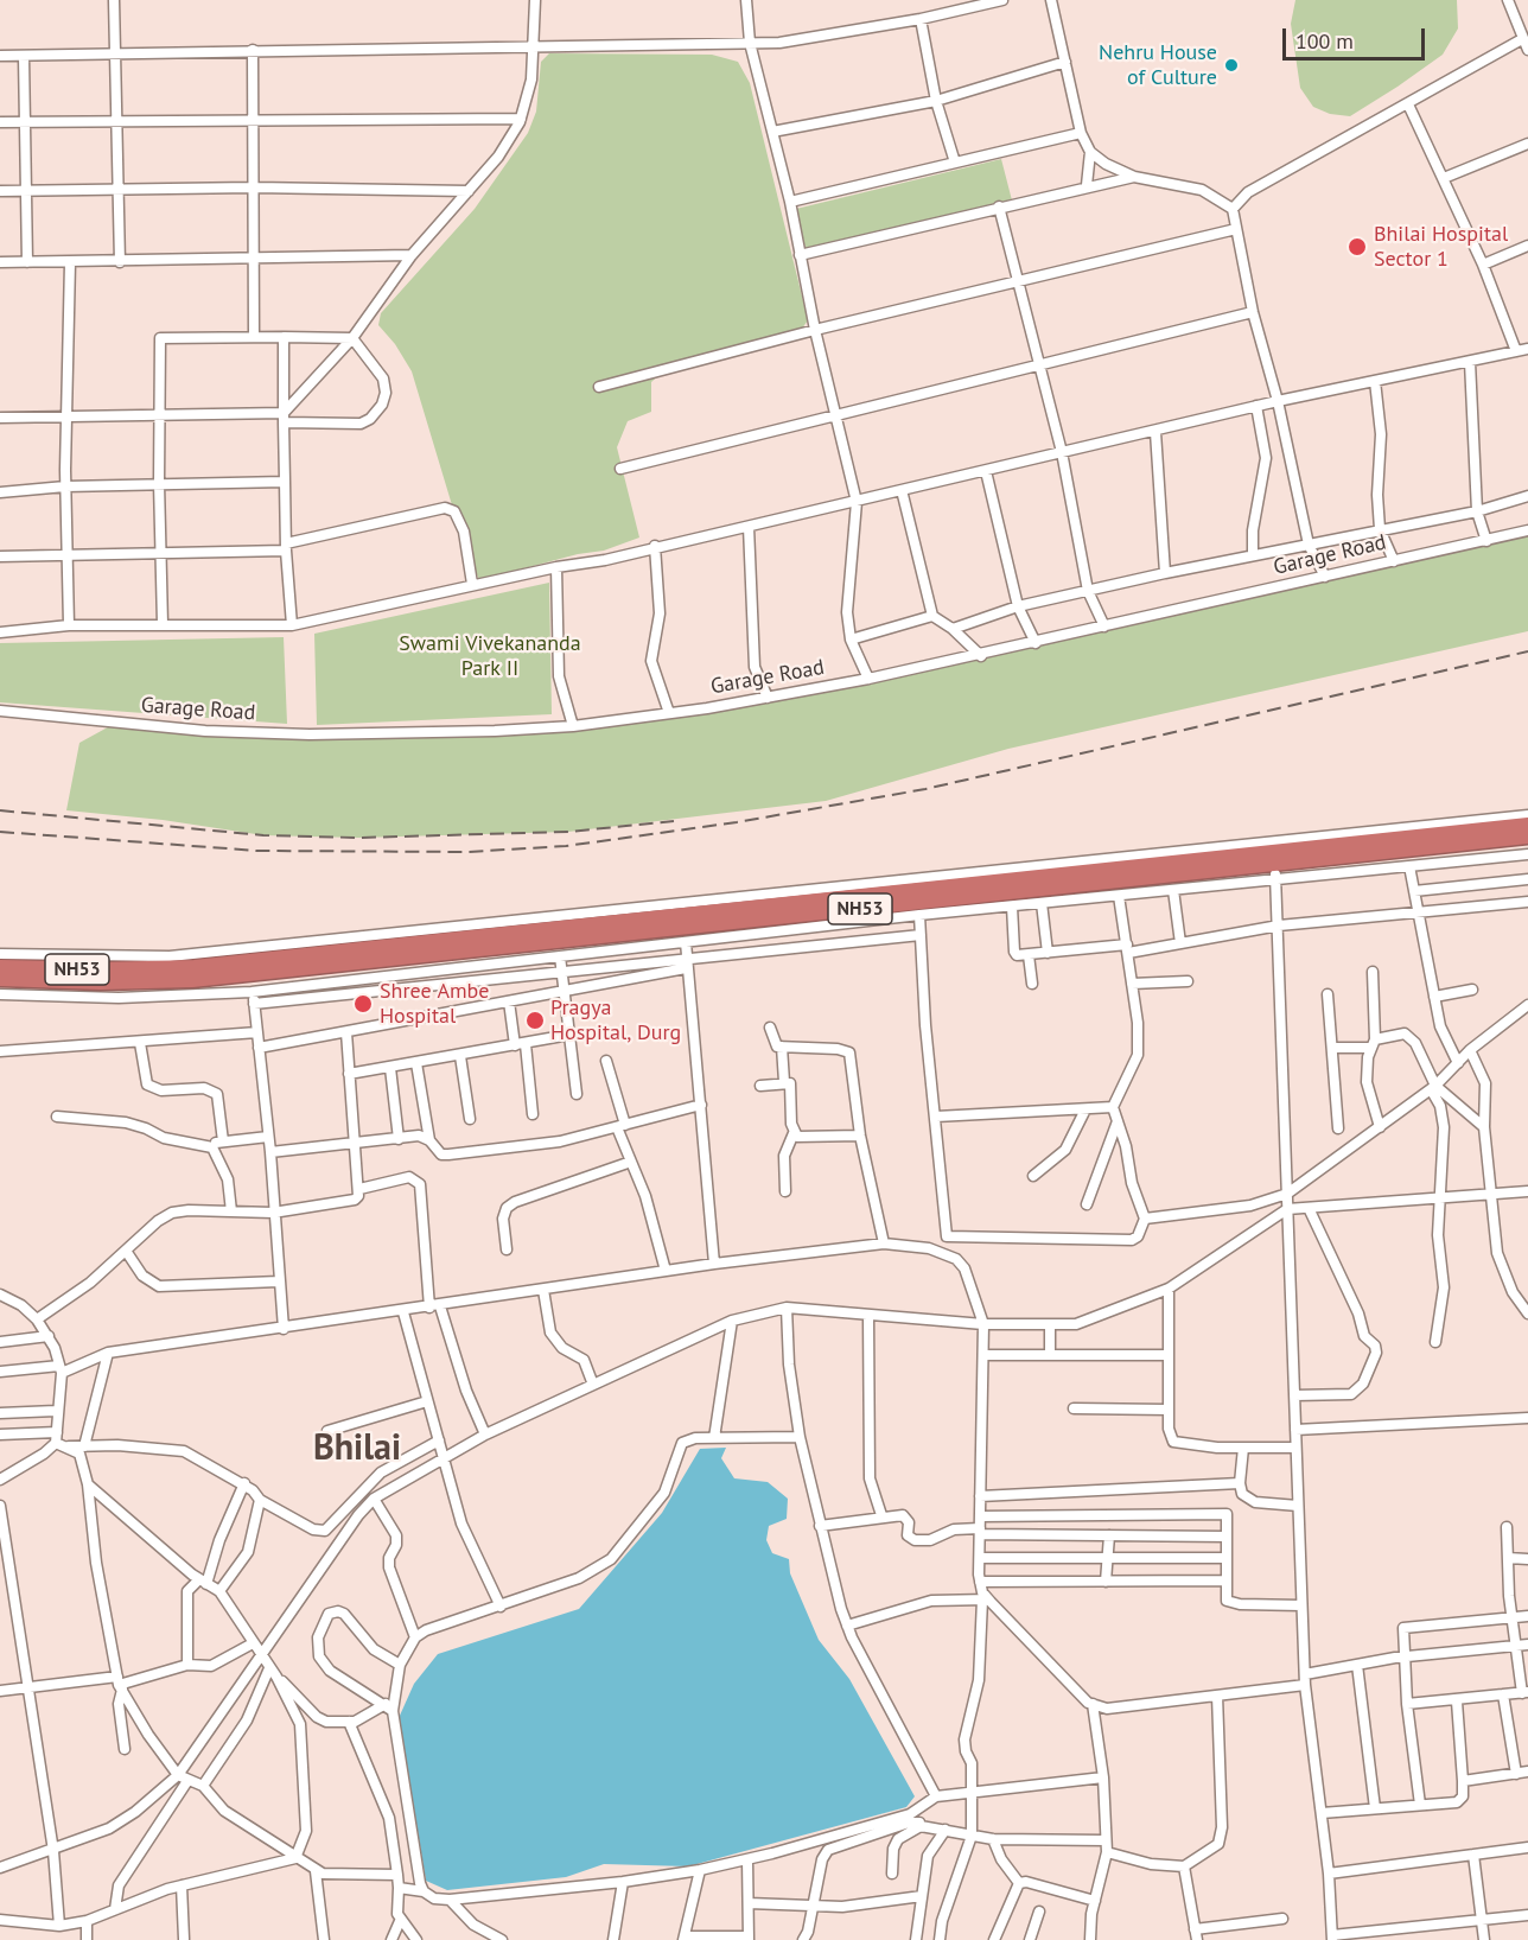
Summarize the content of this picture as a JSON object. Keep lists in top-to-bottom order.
{
  "streets": {
    "highway": ["NH53"],
    "street": ["Garage Road"]
  },
  "districts": ["Bhilai"],
  "parks": ["Swami Vivekananda Park II"],
  "places": [
    "Nehru House of Culture",
    "Bhilai Hospital Sector 1",
    "Shree Ambe Hospital",
    "Pragya Hospital, Durg"
  ],
  "scale_bar": "100 m"
}
